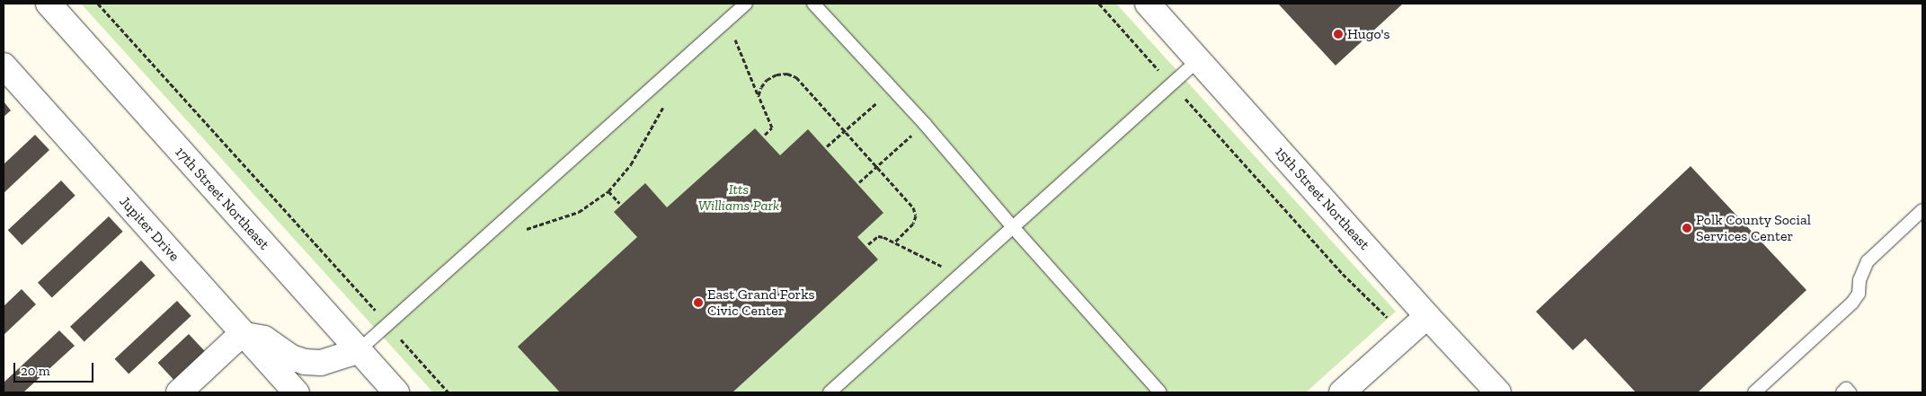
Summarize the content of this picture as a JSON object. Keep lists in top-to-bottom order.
{
  "streets": {
    "street": ["17th Street Northeast", "15th Street Northeast", "Jupiter Drive"]
  },
  "parks": ["Itts Williams Park"],
  "places": ["Hugo's", "Polk County Social Services Center", "East Grand Forks Civic Center"],
  "scale_bar": "20 m"
}
